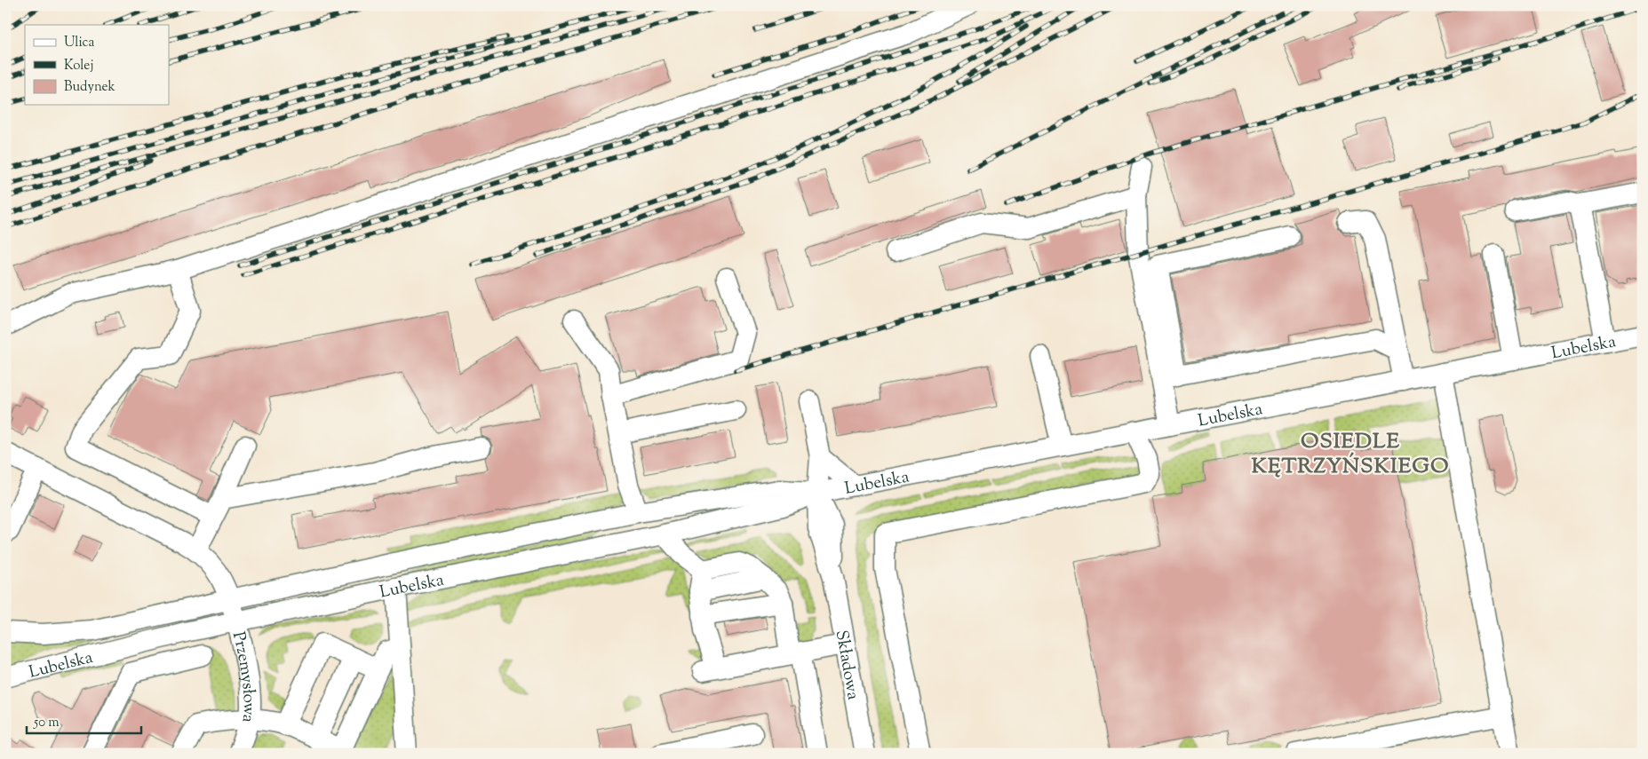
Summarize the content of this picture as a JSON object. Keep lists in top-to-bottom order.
{
  "streets": {
    "street": ["Lubelska", "Składowa", "Przemysłowa"]
  },
  "crossings": [
    ["Lubelska", "Składowa"],
    ["Lubelska", "Przemysłowa"]
  ],
  "districts": ["OSIEDLE KĘTRZYŃSKIEGO"],
  "legend": ["Ulica", "Kolej", "Budynek"],
  "scale_bar": "50 m"
}
